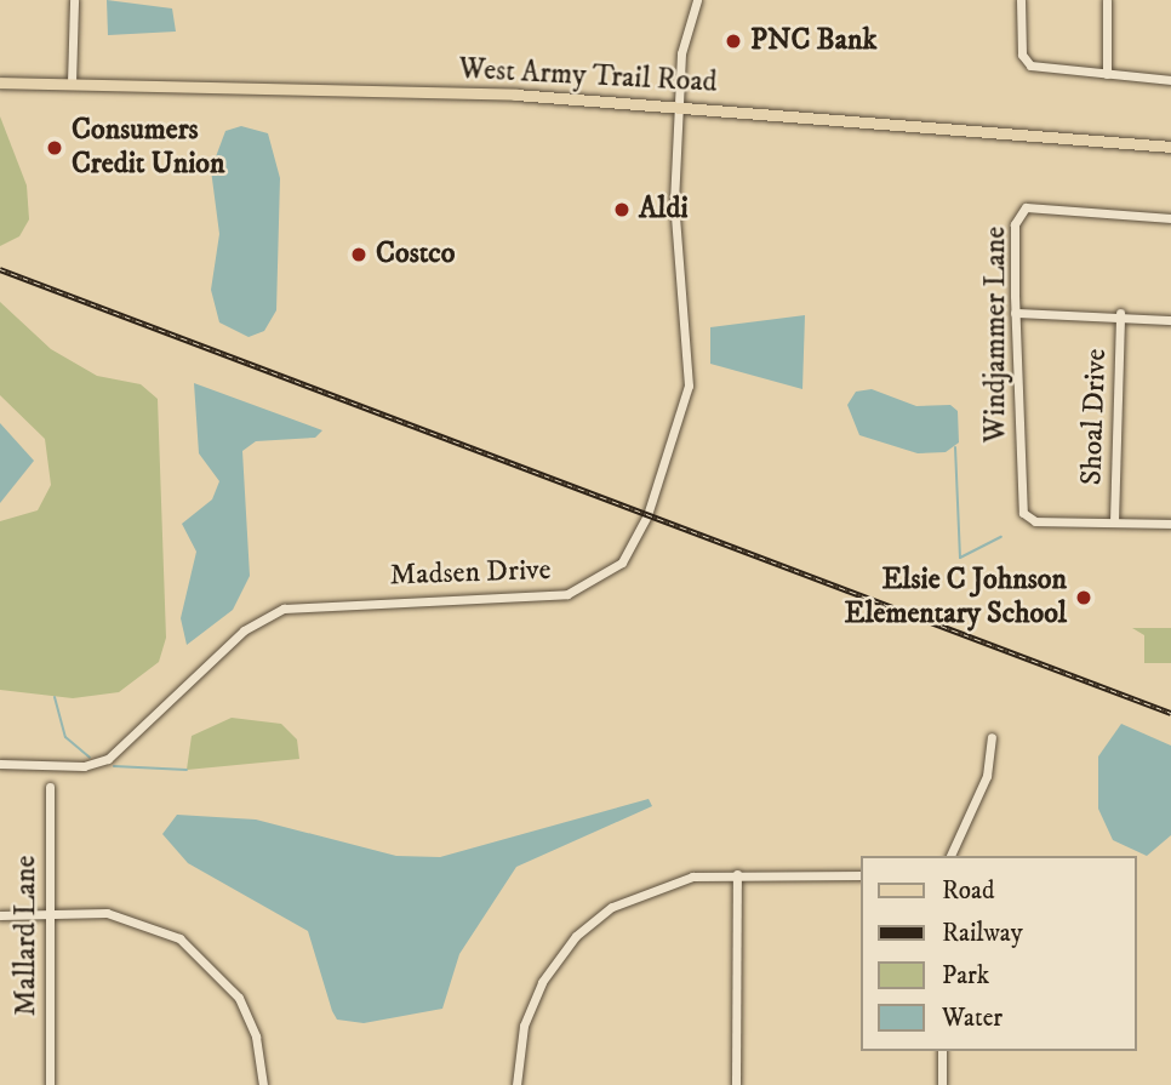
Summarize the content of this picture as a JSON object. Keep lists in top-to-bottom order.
{
  "streets": {
    "main road": ["West Army Trail Road"],
    "street": [
      "Windjammer Lane",
      "Shoal Drive",
      "Madsen Drive",
      "Mallard Lane"
    ]
  },
  "crossings": [
    ["West Army Trail Road", "Madsen Drive"],
    ["Windjammer Lane", "Shoal Drive"]
  ],
  "places": [
    "PNC Bank",
    "Consumers Credit Union",
    "Aldi",
    "Costco",
    "Elsie C Johnson Elementary School"
  ],
  "legend": [
    "Road",
    "Railway",
    "Park",
    "Water"
  ]
}
